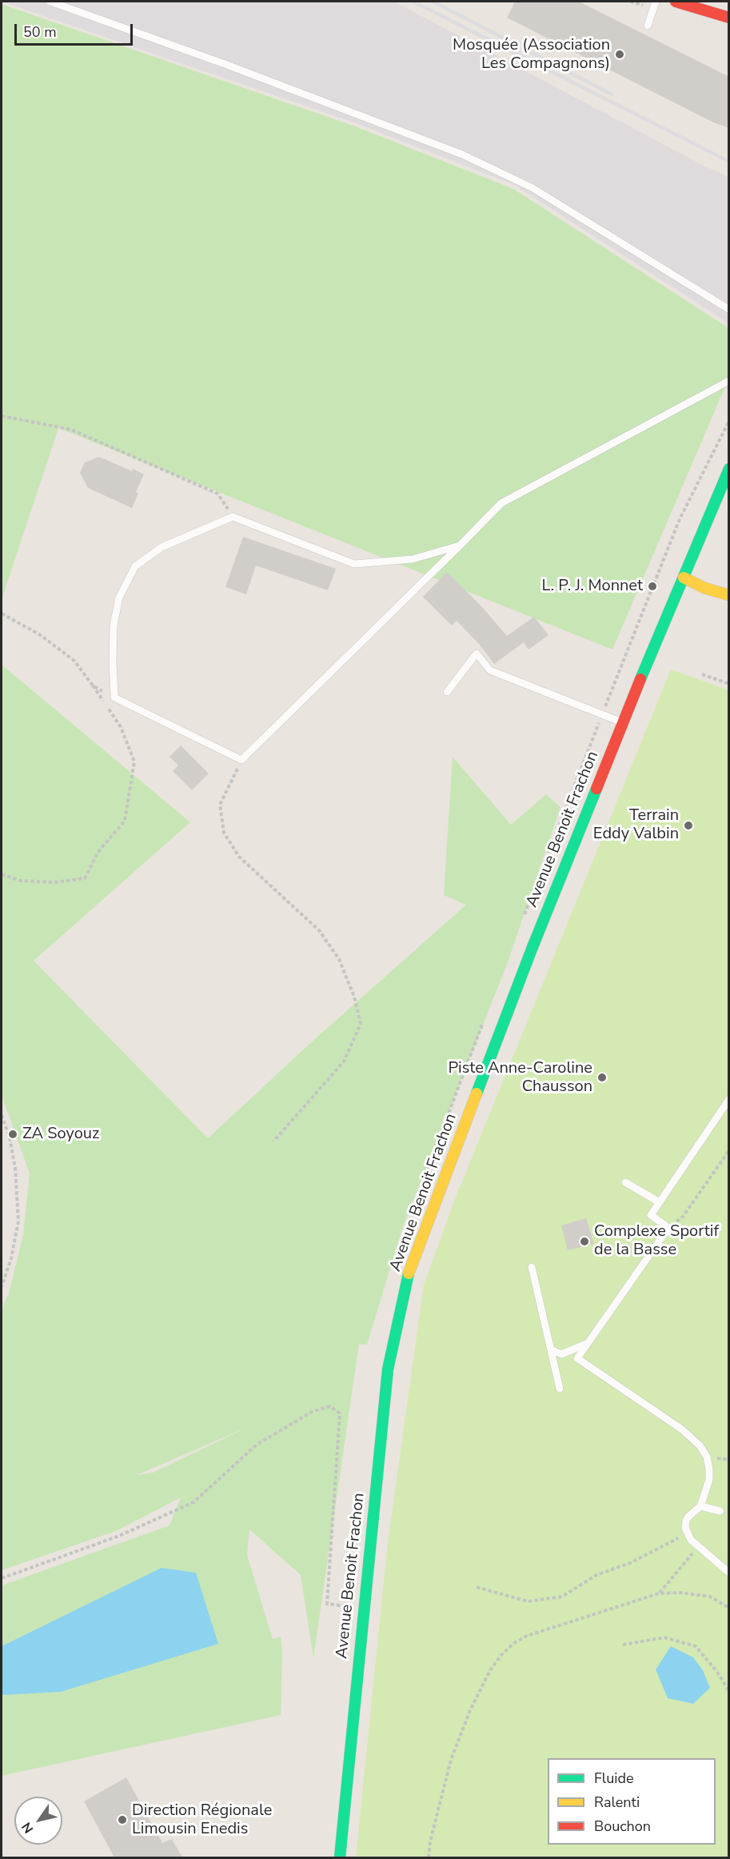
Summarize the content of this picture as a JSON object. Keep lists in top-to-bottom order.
{
  "streets": {
    "main road": ["Avenue Benoit Frachon"]
  },
  "places": [
    "Mosquée (Association Les Compagnons)",
    "L. P. J. Monnet",
    "Terrain Eddy Valbin",
    "Piste Anne-Caroline Chausson",
    "ZA Soyouz",
    "Complexe Sportif de la Basse",
    "Direction Régionale Limousin Enedis"
  ],
  "legend": ["Fluide", "Ralenti", "Bouchon"],
  "scale_bar": "50 m",
  "north": "bottom left"
}
